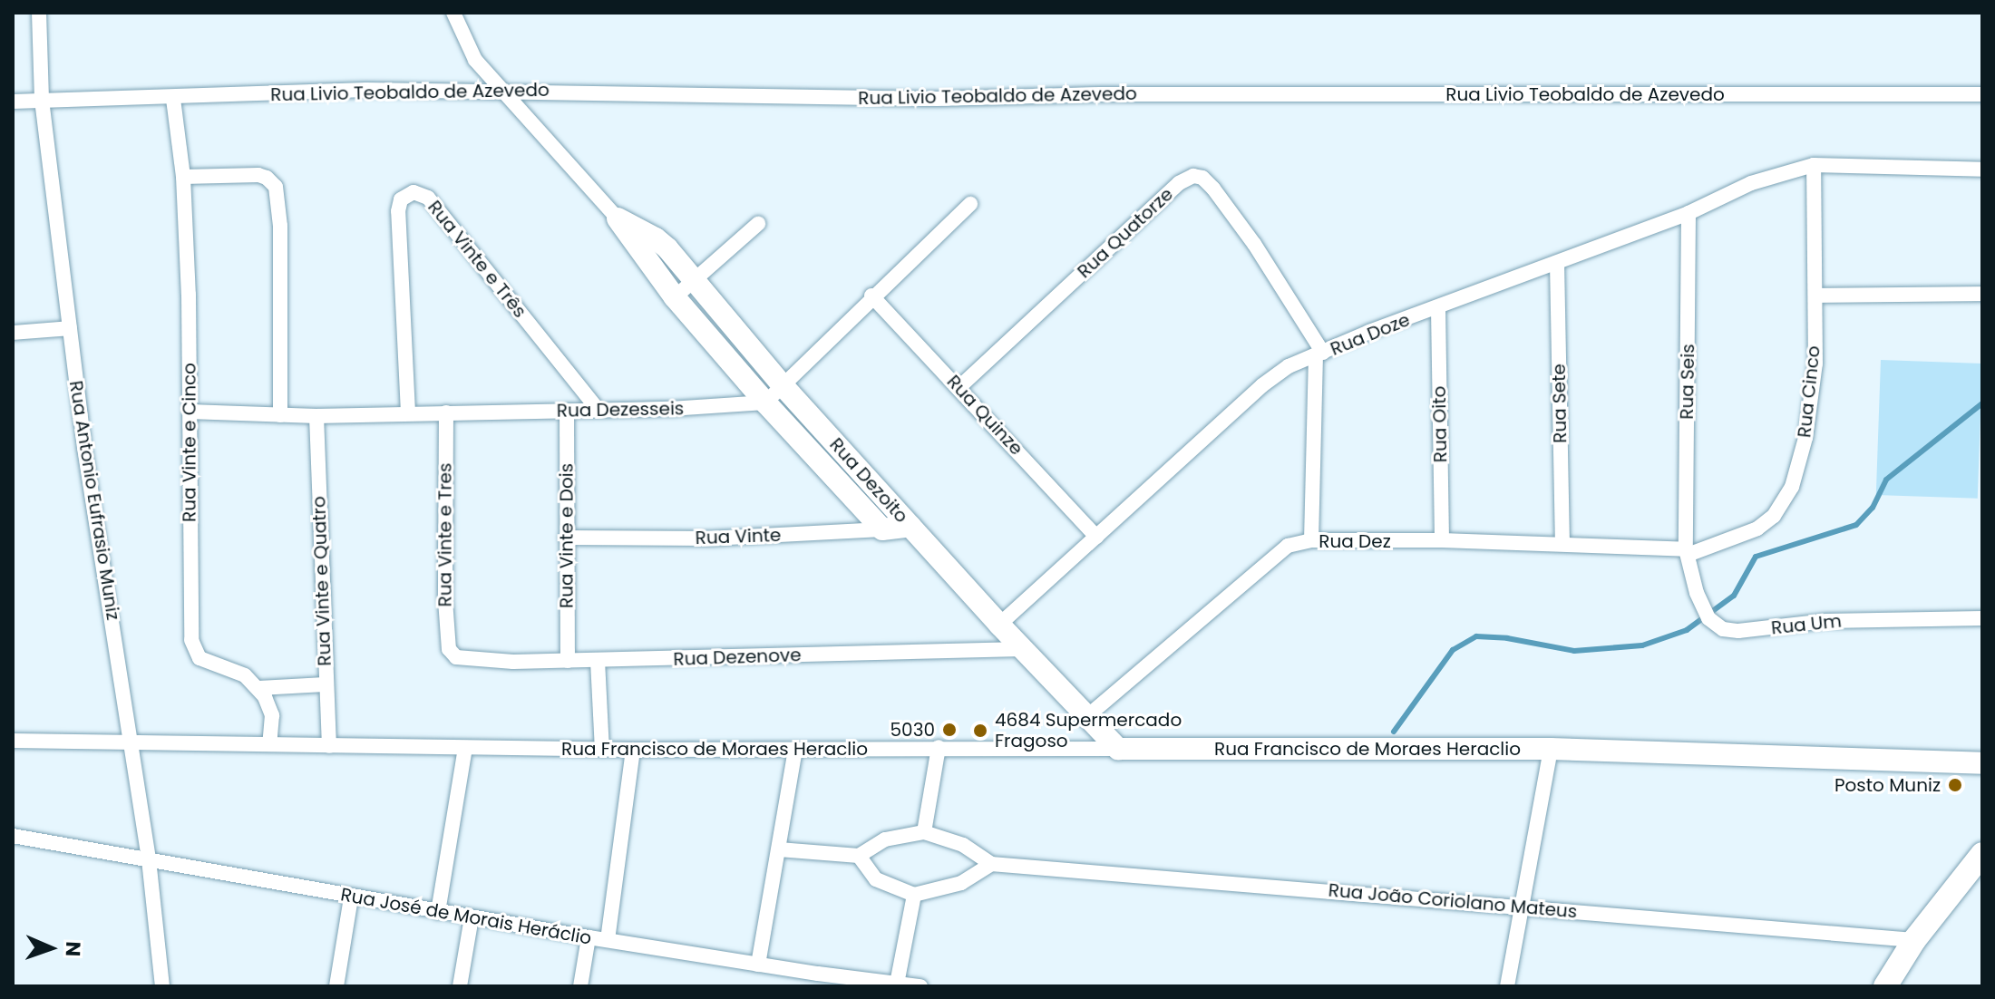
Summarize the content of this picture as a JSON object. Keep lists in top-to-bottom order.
{
  "streets": {
    "street": [
      "Rua Livio Teobaldo de Azevedo",
      "Rua Quatorze",
      "Rua Vinte e Três",
      "Rua Doze",
      "Rua Seis",
      "Rua Cinco",
      "Rua Sete",
      "Rua Dezesseis",
      "Rua Quinze",
      "Rua Oito",
      "Rua Vinte e Cinco",
      "Rua Dezoito",
      "Rua Antonio Eufrasio Muniz",
      "Rua Vinte e Tres",
      "Rua Vinte e Dois",
      "Rua Vinte",
      "Rua Dez",
      "Rua Vinte e Quatro",
      "Rua Um",
      "Rua Dezenove",
      "Rua Francisco de Moraes Heraclio",
      "Rua João Coriolano Mateus",
      "Rua José de Morais Heráclio"
    ]
  },
  "crossings": [
    ["Rua Livio Teobaldo de Azevedo", "Rua Vinte e Cinco"],
    ["Rua Livio Teobaldo de Azevedo", "Rua Dezoito"],
    ["Rua Livio Teobaldo de Azevedo", "Rua Antonio Eufrasio Muniz"],
    ["Rua Quatorze", "Rua Doze"],
    ["Rua Quatorze", "Rua Quinze"],
    ["Rua Vinte e Três", "Rua Dezesseis"],
    ["Rua Doze", "Rua Seis"],
    ["Rua Doze", "Rua Cinco"],
    ["Rua Doze", "Rua Sete"],
    ["Rua Doze", "Rua Quinze"],
    ["Rua Doze", "Rua Oito"],
    ["Rua Doze", "Rua Dezoito"],
    ["Rua Seis", "Rua Cinco"],
    ["Rua Seis", "Rua Dez"],
    ["Rua Seis", "Rua Um"],
    ["Rua Cinco", "Rua Dez"],
    ["Rua Cinco", "Rua Um"],
    ["Rua Sete", "Rua Dez"],
    ["Rua Dezesseis", "Rua Vinte e Cinco"],
    ["Rua Dezesseis", "Rua Dezoito"],
    ["Rua Dezesseis", "Rua Vinte e Tres"],
    ["Rua Dezesseis", "Rua Vinte e Dois"],
    ["Rua Dezesseis", "Rua Vinte e Quatro"],
    ["Rua Oito", "Rua Dez"],
    ["Rua Dezoito", "Rua Vinte"],
    ["Rua Dezoito", "Rua Dez"],
    ["Rua Dezoito", "Rua Dezenove"],
    ["Rua Dezoito", "Rua Francisco de Moraes Heraclio"],
    ["Rua Antonio Eufrasio Muniz", "Rua Francisco de Moraes Heraclio"],
    ["Rua Antonio Eufrasio Muniz", "Rua José de Morais Heráclio"],
    ["Rua Vinte e Tres", "Rua Dezenove"],
    ["Rua Vinte e Dois", "Rua Vinte"],
    ["Rua Vinte e Dois", "Rua Dezenove"],
    ["Rua Dez", "Rua Um"],
    ["Rua Vinte e Quatro", "Rua Francisco de Moraes Heraclio"]
  ],
  "places": ["5030", "4684 Supermercado Fragoso", "Posto Muniz"],
  "north": "right"
}
